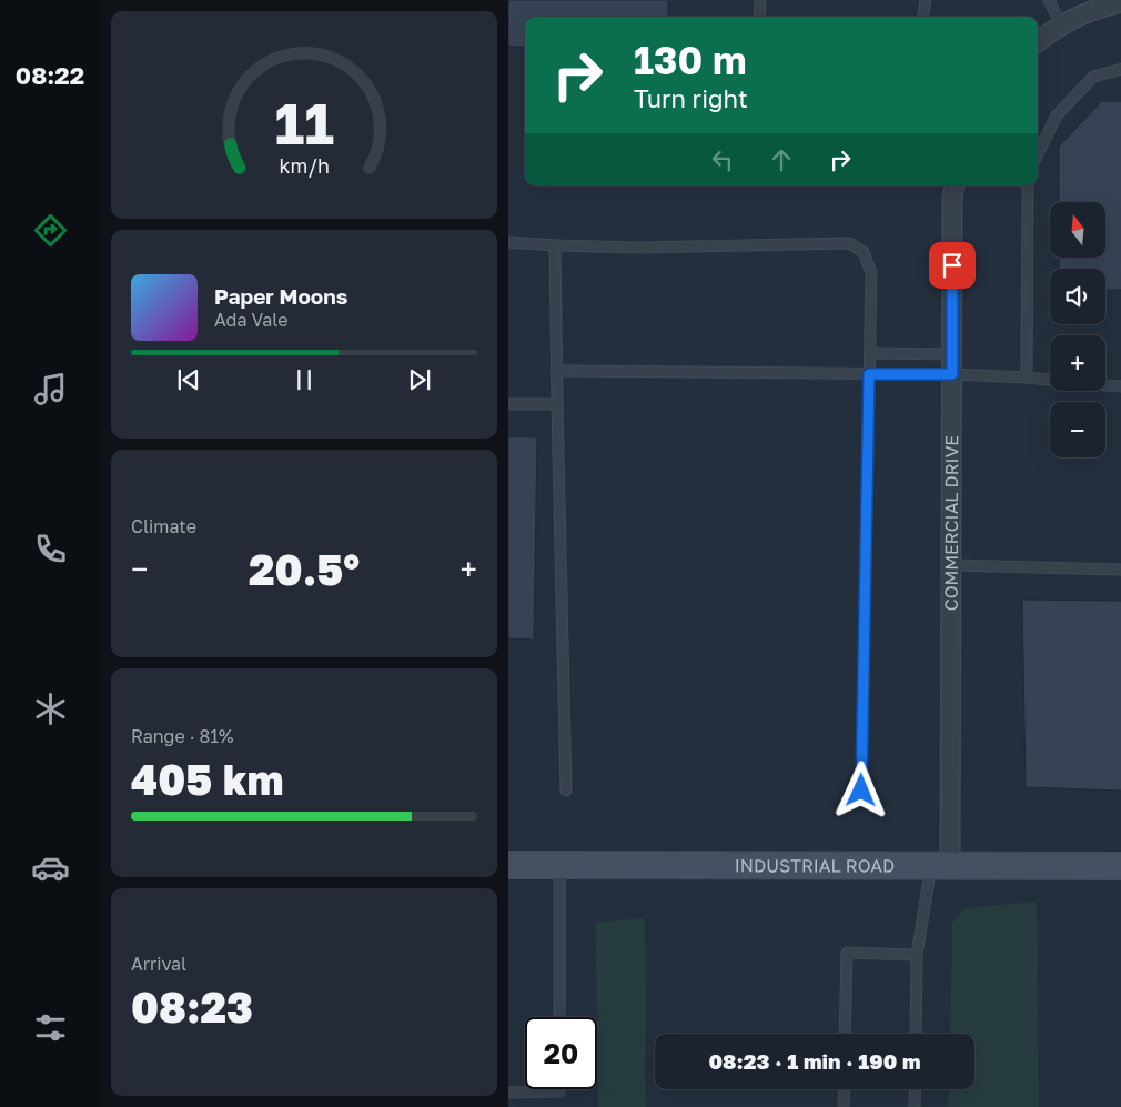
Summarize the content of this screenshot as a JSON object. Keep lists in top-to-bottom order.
{
  "streets": {
    "street": ["COMMERCIAL DRIVE", "INDUSTRIAL ROAD"]
  },
  "crossings": [
    ["COMMERCIAL DRIVE", "INDUSTRIAL ROAD"]
  ],
  "north": "top",
  "page": {
    "tabs": "08:22",
    "turn": ["130 m", "Turn right"],
    "map_buttons": ["+", "−"],
    "song": ["Paper Moons", "Ada Vale"],
    "tile": [
      "Climate",
      ["Range · 81%", "405 km"],
      ["Arrival", "08:23"]
    ],
    "heat": ["−", "20.5°", "+"],
    "limit": "20",
    "trip": "08:23 · 1 min · 190 m",
    "gauge": ["11", "km/h"]
  }
}
